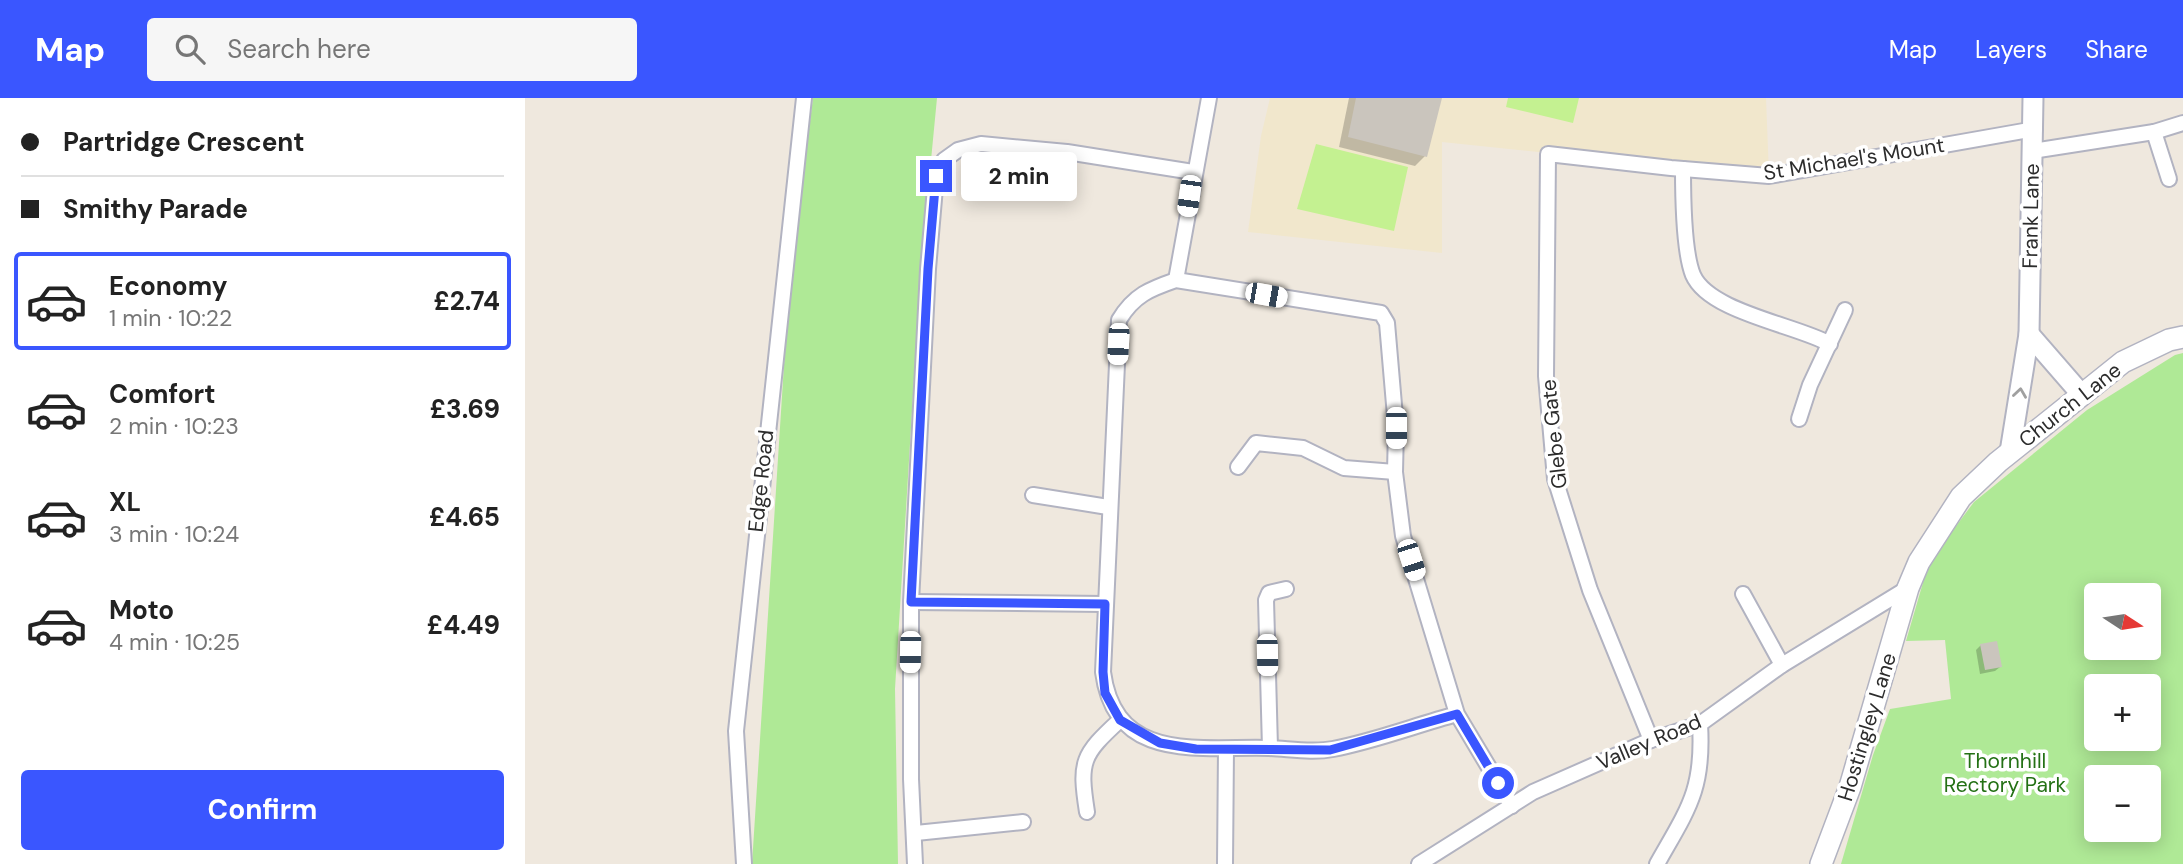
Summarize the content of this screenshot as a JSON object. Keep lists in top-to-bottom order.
{
  "streets": {
    "main road": ["Church Lane", "Hostingley Lane"],
    "street": [
      "St Michael's Mount",
      "Frank Lane",
      "Glebe Gate",
      "Edge Road",
      "Valley Road"
    ]
  },
  "crossings": [
    ["St Michael's Mount", "Frank Lane"],
    ["St Michael's Mount", "Glebe Gate"],
    ["Frank Lane", "Church Lane"],
    ["Church Lane", "Hostingley Lane"],
    ["Church Lane", "Valley Road"],
    ["Glebe Gate", "Valley Road"],
    ["Hostingley Lane", "Valley Road"]
  ],
  "parks": ["Thornhill Rectory Park"],
  "north": "right",
  "page": {
    "header": "Map",
    "search": "Search here",
    "nav": ["Map", "Layers", "Share"],
    "banner": ["Partridge Crescent", "Smithy Parade"],
    "bubble": "2 min",
    "list": [
      {
        "name": "Economy",
        "note": "1 min · 10:22",
        "value": "£2.74"
      },
      {
        "name": "Comfort",
        "note": "2 min · 10:23",
        "value": "£3.69"
      },
      {
        "name": "XL",
        "note": "3 min · 10:24",
        "value": "£4.65"
      },
      {
        "name": "Moto",
        "note": "4 min · 10:25",
        "value": "£4.49"
      }
    ],
    "map_buttons": ["+", "−"],
    "buttons": "Confirm"
  }
}
